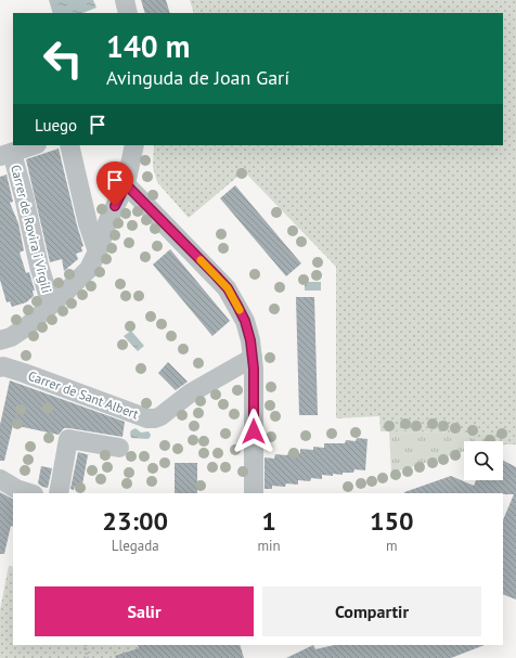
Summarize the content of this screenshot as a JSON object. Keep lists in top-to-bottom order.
{
  "streets": {
    "street": ["Carrer de Rovira i Virgili", "Carrer de Sant Albert"]
  },
  "page": {
    "turn": ["140 m", "Avinguda de Joan Garí"],
    "then": "Luego",
    "eta": [
      "23:00",
      "Llegada",
      "1",
      "min",
      "150",
      "m"
    ],
    "buttons": ["Salir", "Compartir"]
  }
}
